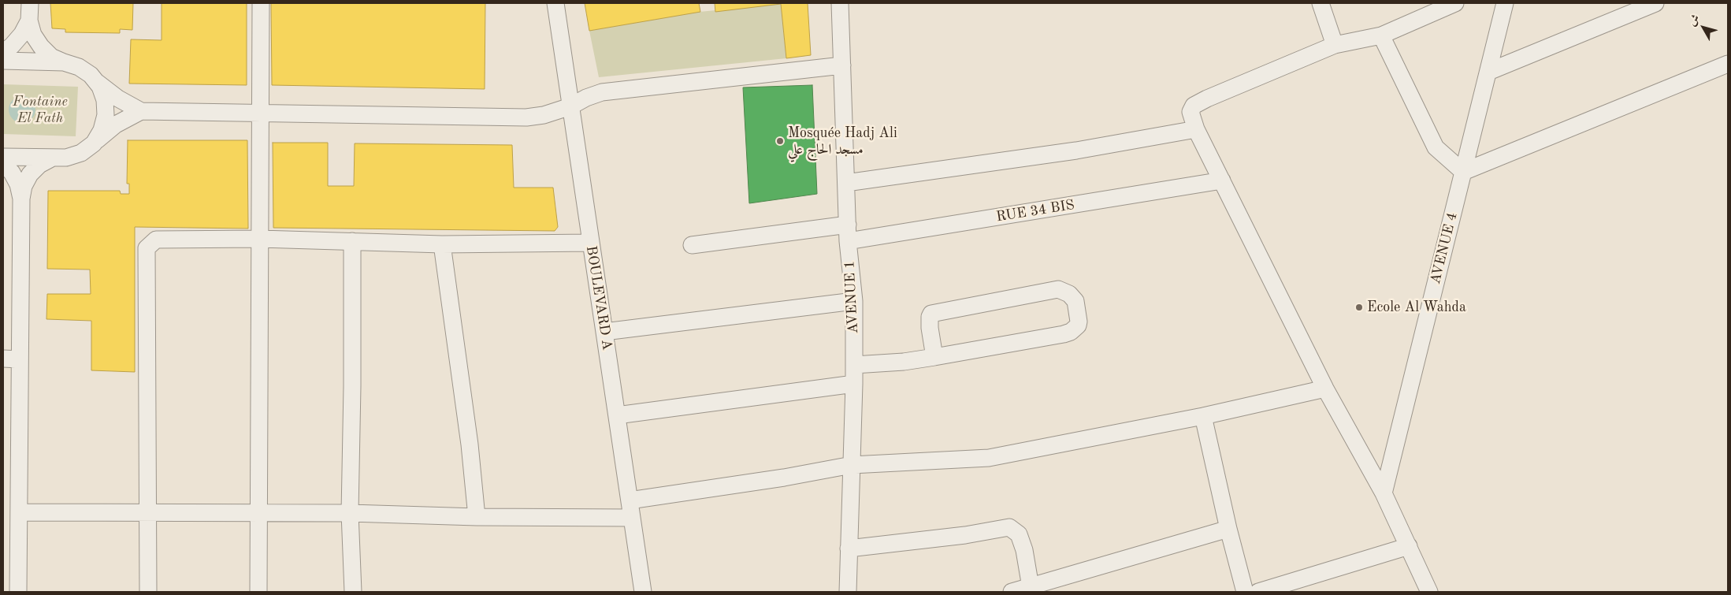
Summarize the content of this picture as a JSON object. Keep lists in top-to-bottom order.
{
  "streets": {
    "street": [
      "RUE 34 BIS",
      "AVENUE 4",
      "AVENUE 1",
      "BOULEVARD A"
    ]
  },
  "crossings": [
    ["RUE 34 BIS", "AVENUE 1"]
  ],
  "parks": ["Fontaine El Fath"],
  "places": ["Mosquée Hadj Ali مسجد الحاج علي", "Ecole Al Wahda"],
  "north": "top left"
}
